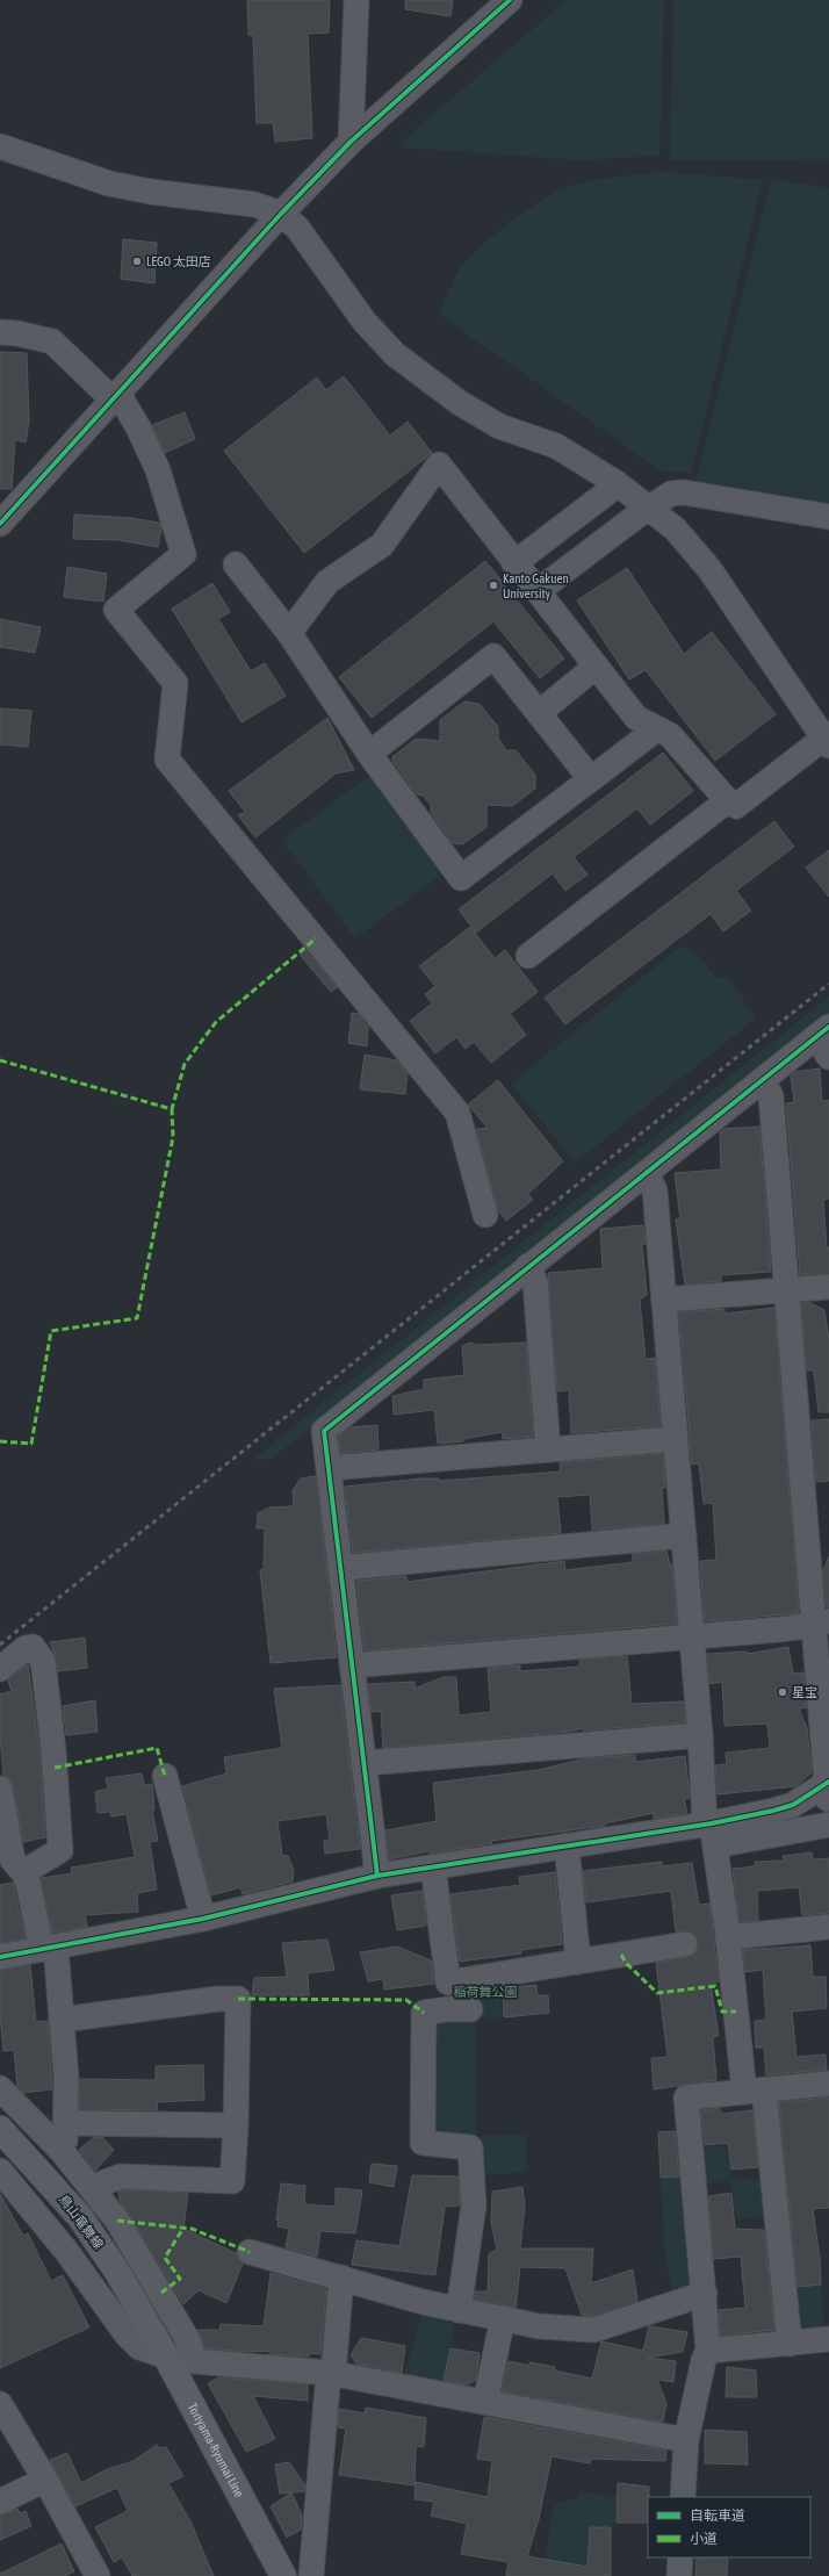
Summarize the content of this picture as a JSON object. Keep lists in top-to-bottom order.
{
  "streets": {
    "main road": ["Toriyama-Ryumai Line"]
  },
  "parks": ["稲荷舞公園"],
  "places": ["LEGO 太田店", "Kanto Gakuen University", "星宝"],
  "legend": ["自転車道", "小道"]
}
